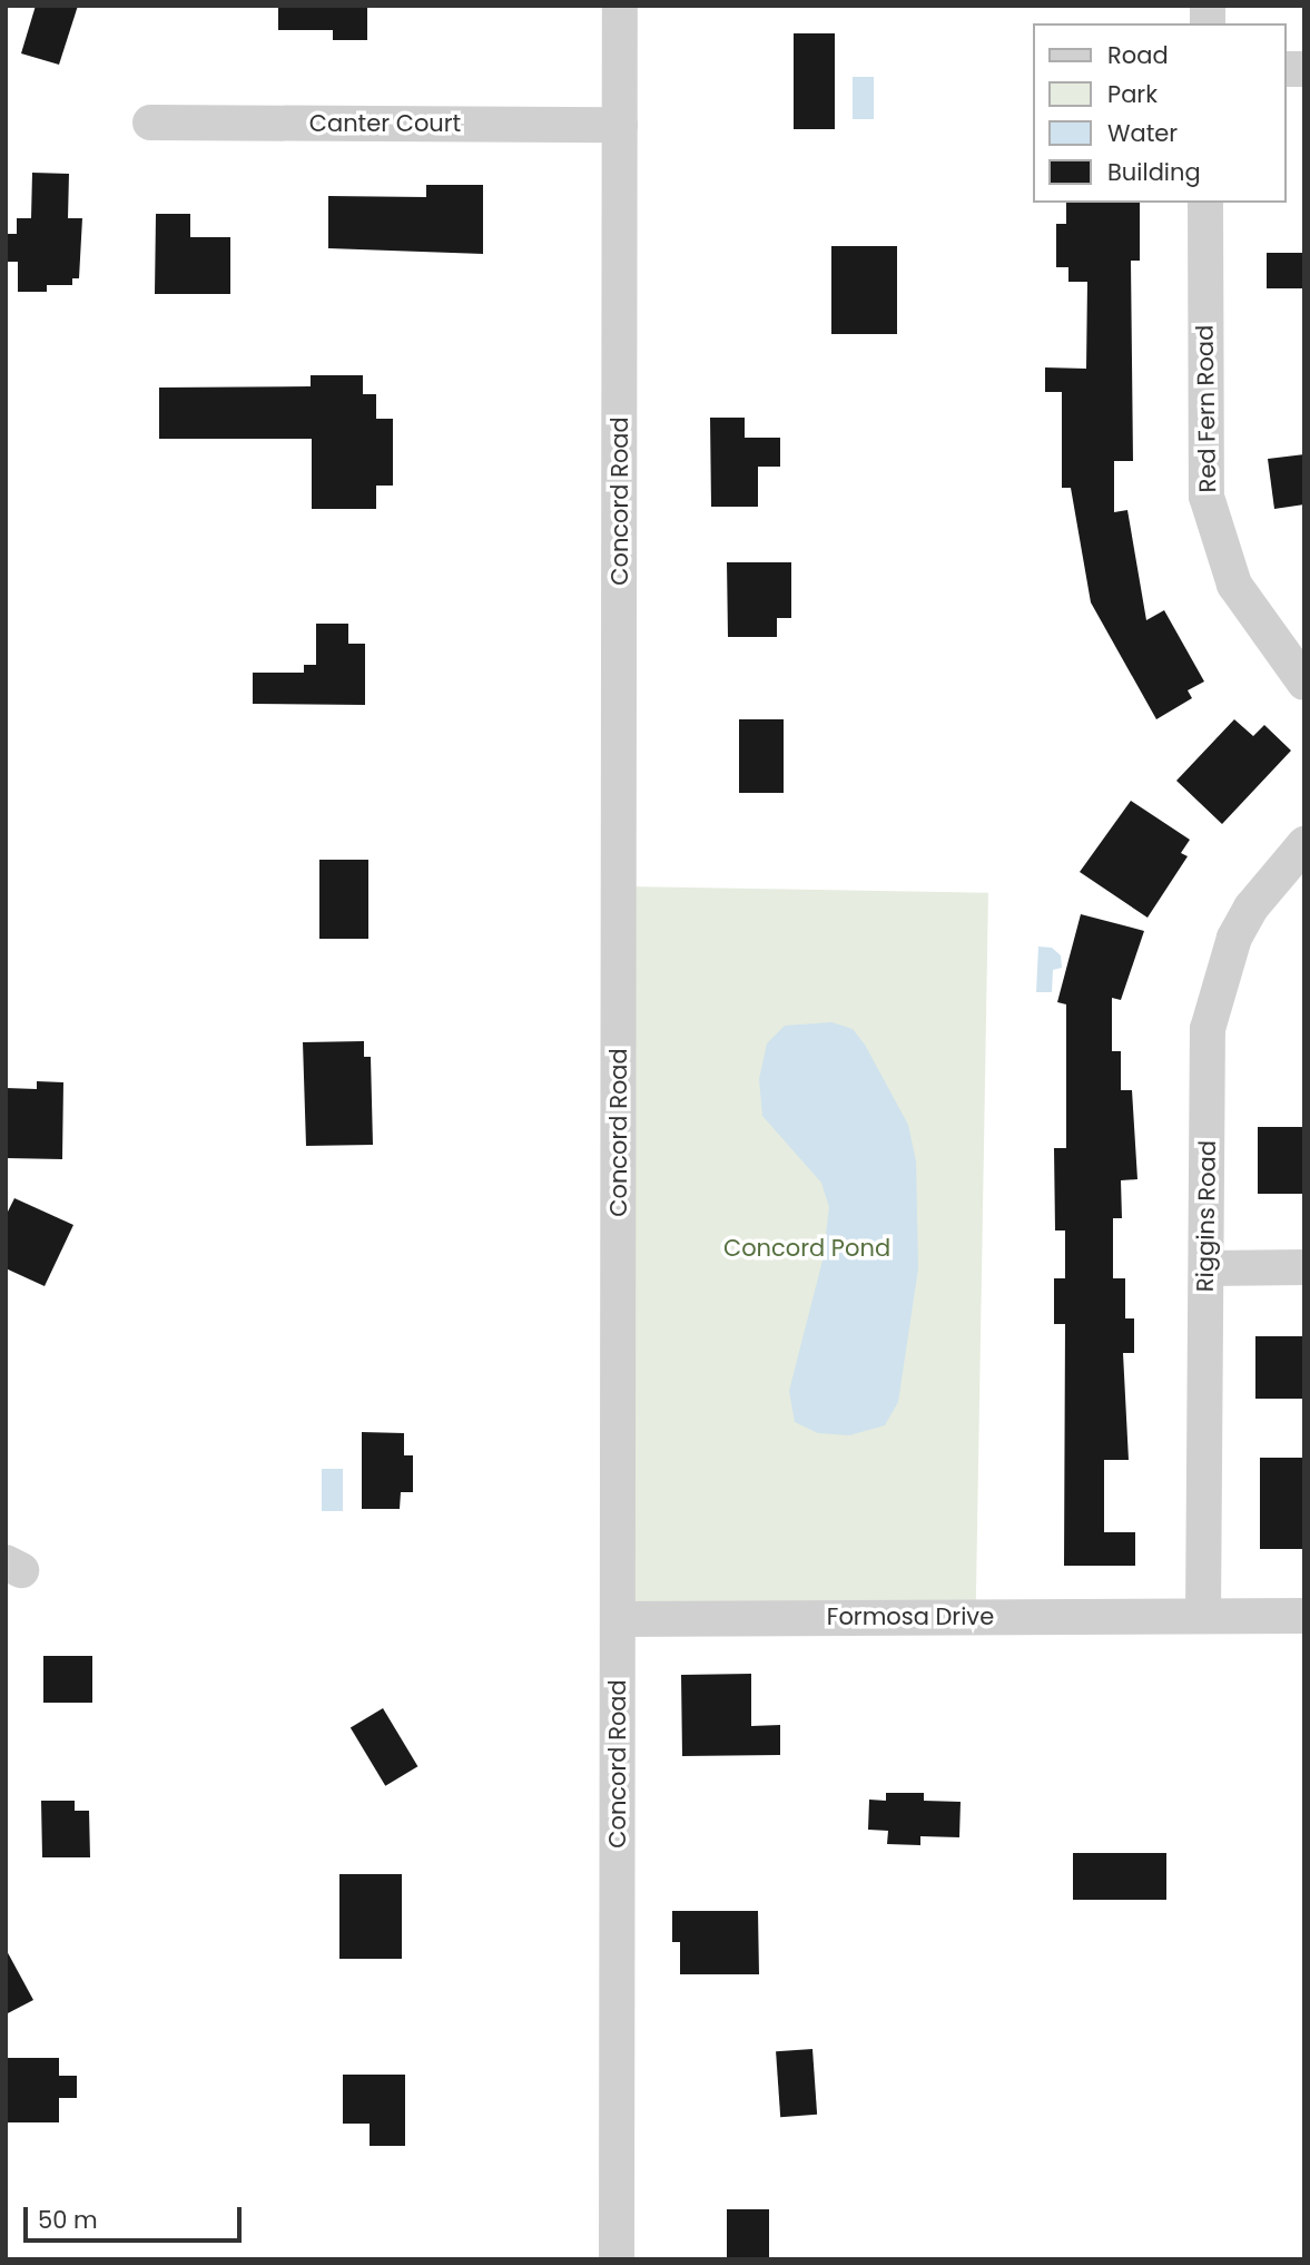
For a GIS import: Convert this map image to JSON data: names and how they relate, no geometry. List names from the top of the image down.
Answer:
{
  "streets": {
    "street": [
      "Canter Court",
      "Red Fern Road",
      "Concord Road",
      "Riggins Road",
      "Formosa Drive"
    ]
  },
  "crossings": [
    ["Canter Court", "Concord Road"],
    ["Concord Road", "Formosa Drive"],
    ["Riggins Road", "Formosa Drive"]
  ],
  "parks": ["Concord Pond"],
  "legend": [
    "Road",
    "Park",
    "Water",
    "Building"
  ],
  "scale_bar": "50 m"
}
